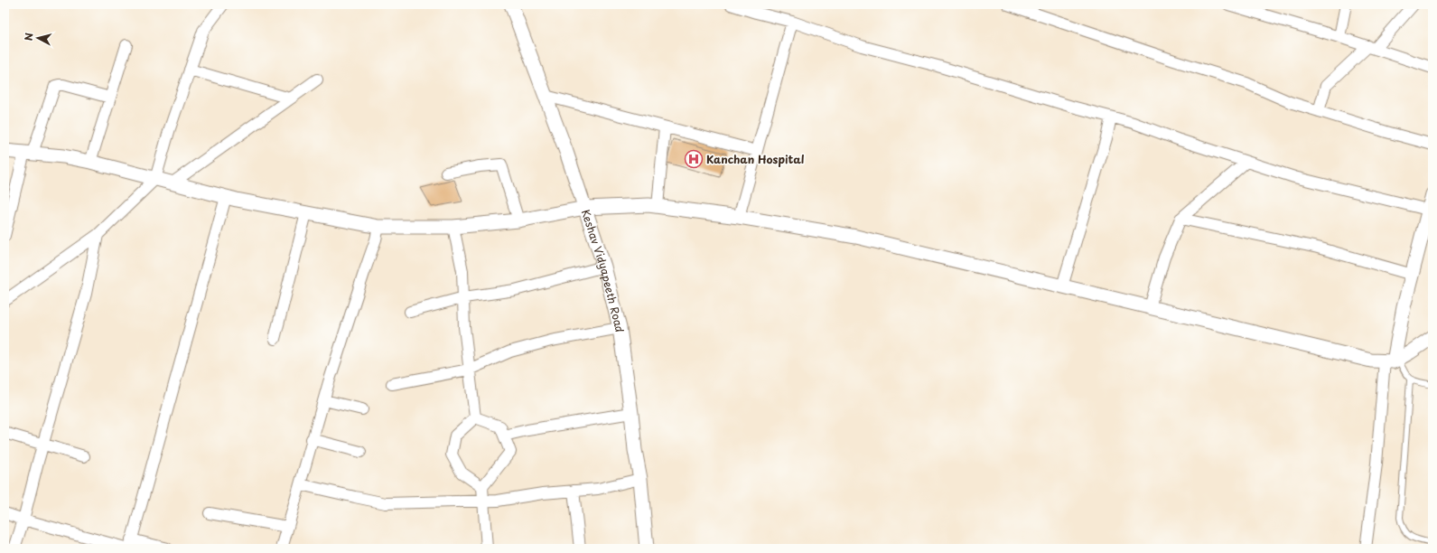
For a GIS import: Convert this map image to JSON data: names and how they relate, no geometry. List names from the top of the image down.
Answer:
{
  "streets": {
    "street": ["Keshav Vidyapeeth Road"]
  },
  "places": {
    "hospital": ["Kanchan Hospital"]
  },
  "north": "left"
}
